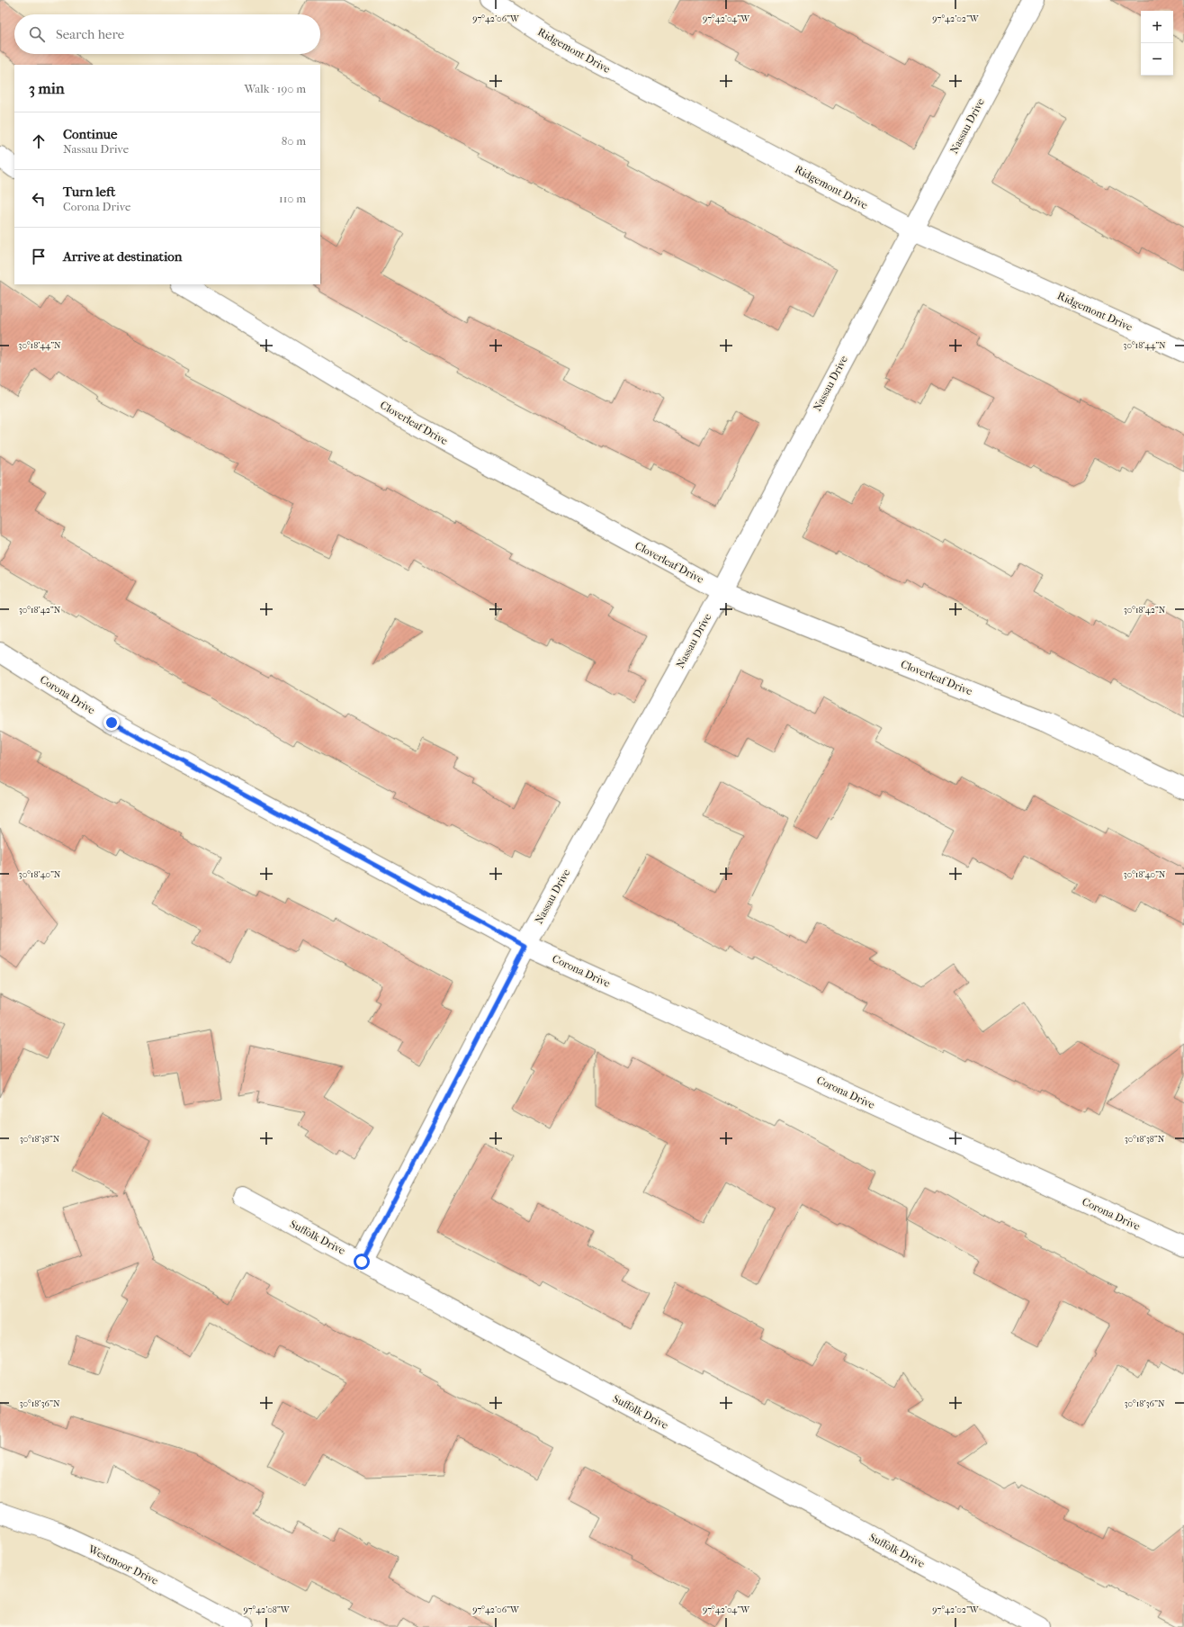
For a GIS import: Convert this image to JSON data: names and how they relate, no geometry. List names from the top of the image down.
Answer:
{
  "streets": {
    "street": [
      "Ridgemont Drive",
      "Nassau Drive",
      "Cloverleaf Drive",
      "Corona Drive",
      "Suffolk Drive",
      "Westmoor Drive"
    ]
  },
  "crossings": [
    ["Ridgemont Drive", "Nassau Drive"],
    ["Nassau Drive", "Cloverleaf Drive"],
    ["Nassau Drive", "Corona Drive"],
    ["Nassau Drive", "Suffolk Drive"]
  ],
  "page": {
    "map_buttons": ["+", "−"],
    "search": "Search here",
    "heading": ["3 min", "Walk · 190 m"],
    "list": [
      ["Continue", "Nassau Drive", "80 m"],
      ["Turn left", "Corona Drive", "110 m"],
      "Arrive at destination"
    ]
  },
  "coordinates": [
    "97°42'06\"W",
    "97°42'04\"W",
    "97°42'02\"W",
    "30°18'44\"N",
    "30°18'42\"N",
    "30°18'40\"N",
    "30°18'38\"N",
    "30°18'36\"N",
    "97°42'08\"W"
  ]
}
